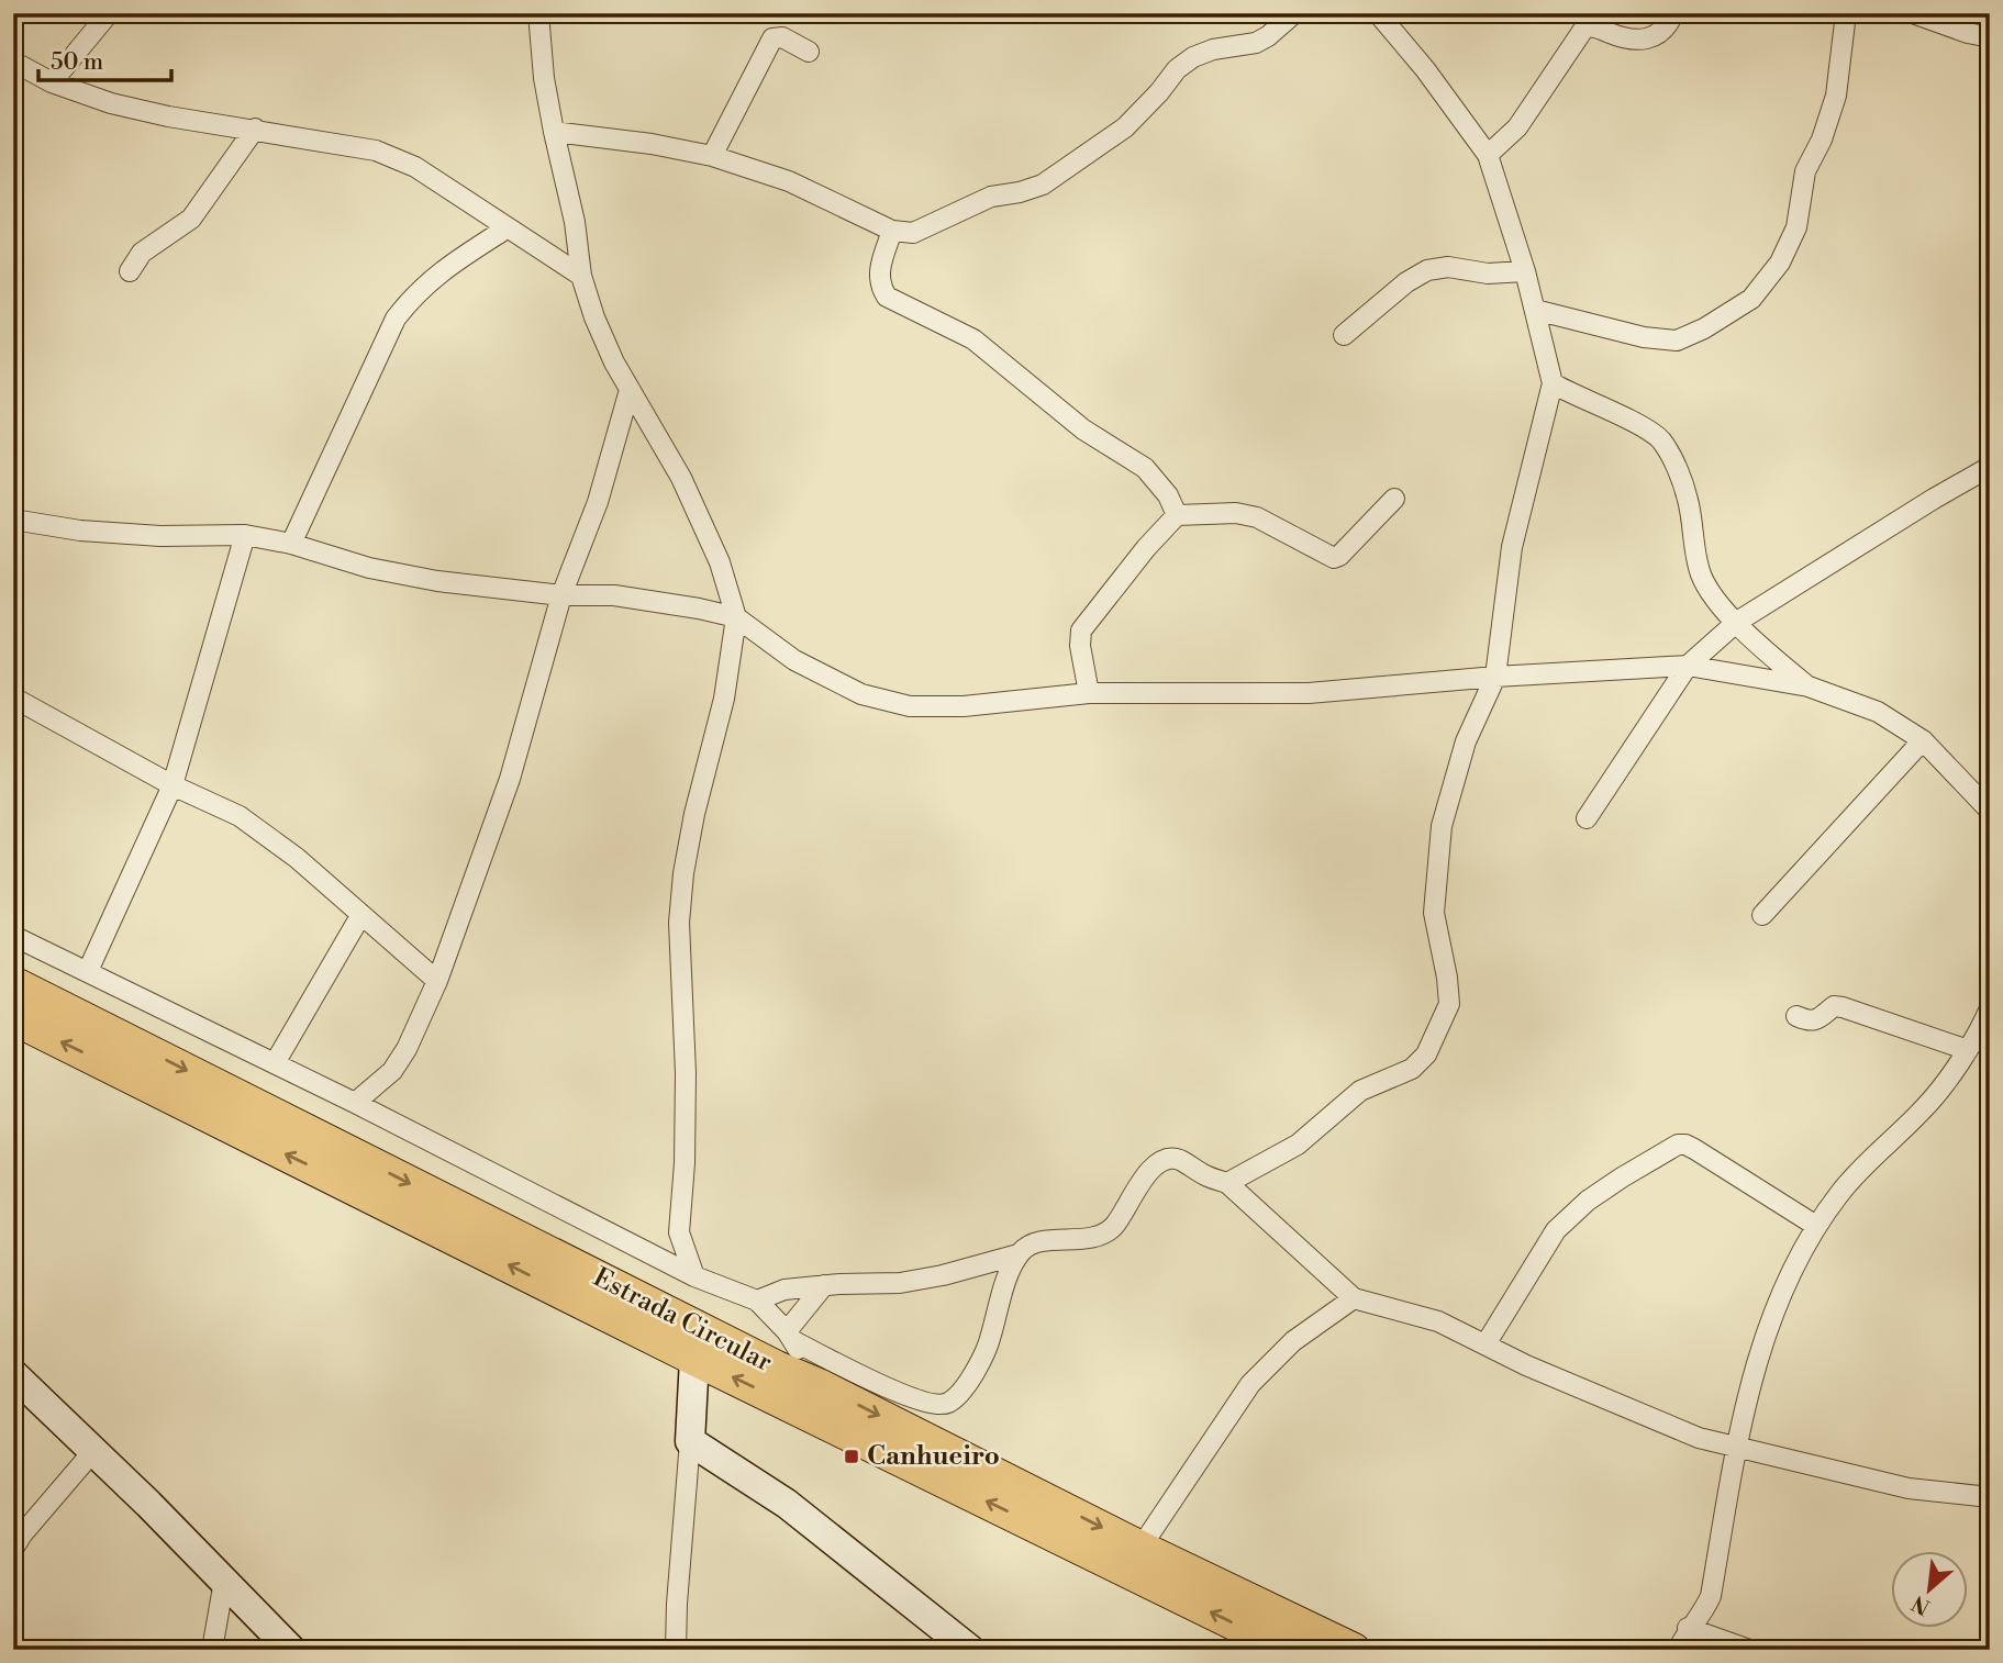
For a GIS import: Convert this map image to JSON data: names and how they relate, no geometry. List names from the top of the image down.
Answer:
{
  "streets": {
    "main road": ["Estrada Circular"]
  },
  "places": {
    "transit": ["Canhueiro"]
  },
  "scale_bar": "50 m",
  "north": "bottom left"
}
